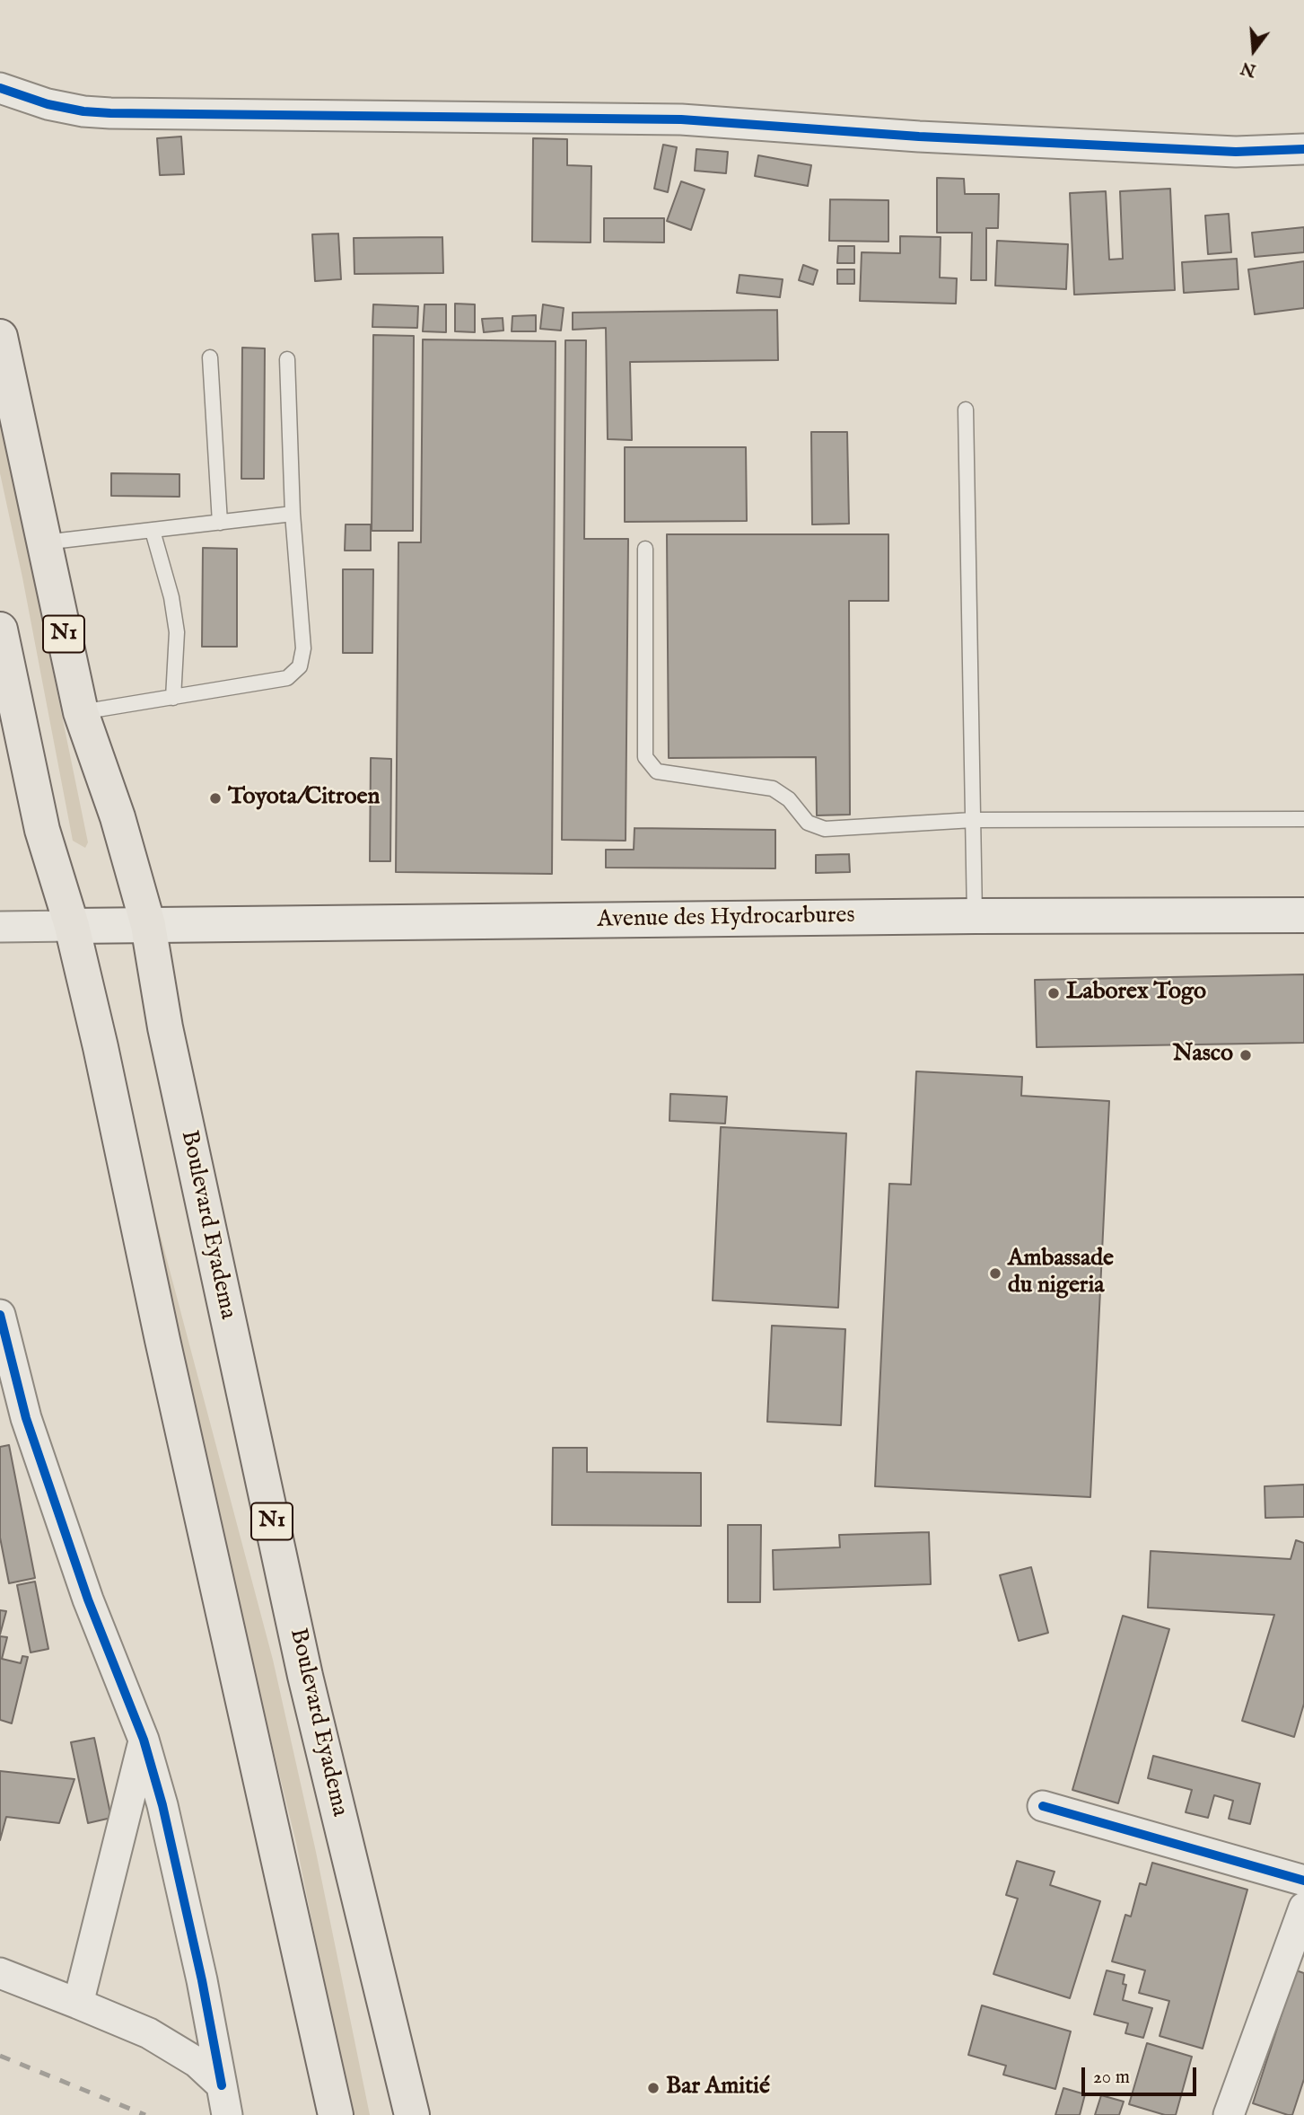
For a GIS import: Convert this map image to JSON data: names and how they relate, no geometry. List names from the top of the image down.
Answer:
{
  "streets": {
    "highway": ["N1", "Boulevard Eyadema"],
    "main road": ["Avenue des Hydrocarbures"]
  },
  "crossings": [
    ["Avenue des Hydrocarbures", "Boulevard Eyadema"]
  ],
  "places": [
    "Toyota/Citroen",
    "Laborex Togo",
    "Nasco",
    "Ambassade du nigeria",
    "Bar Amitié"
  ],
  "scale_bar": "20 m",
  "north": "bottom"
}
